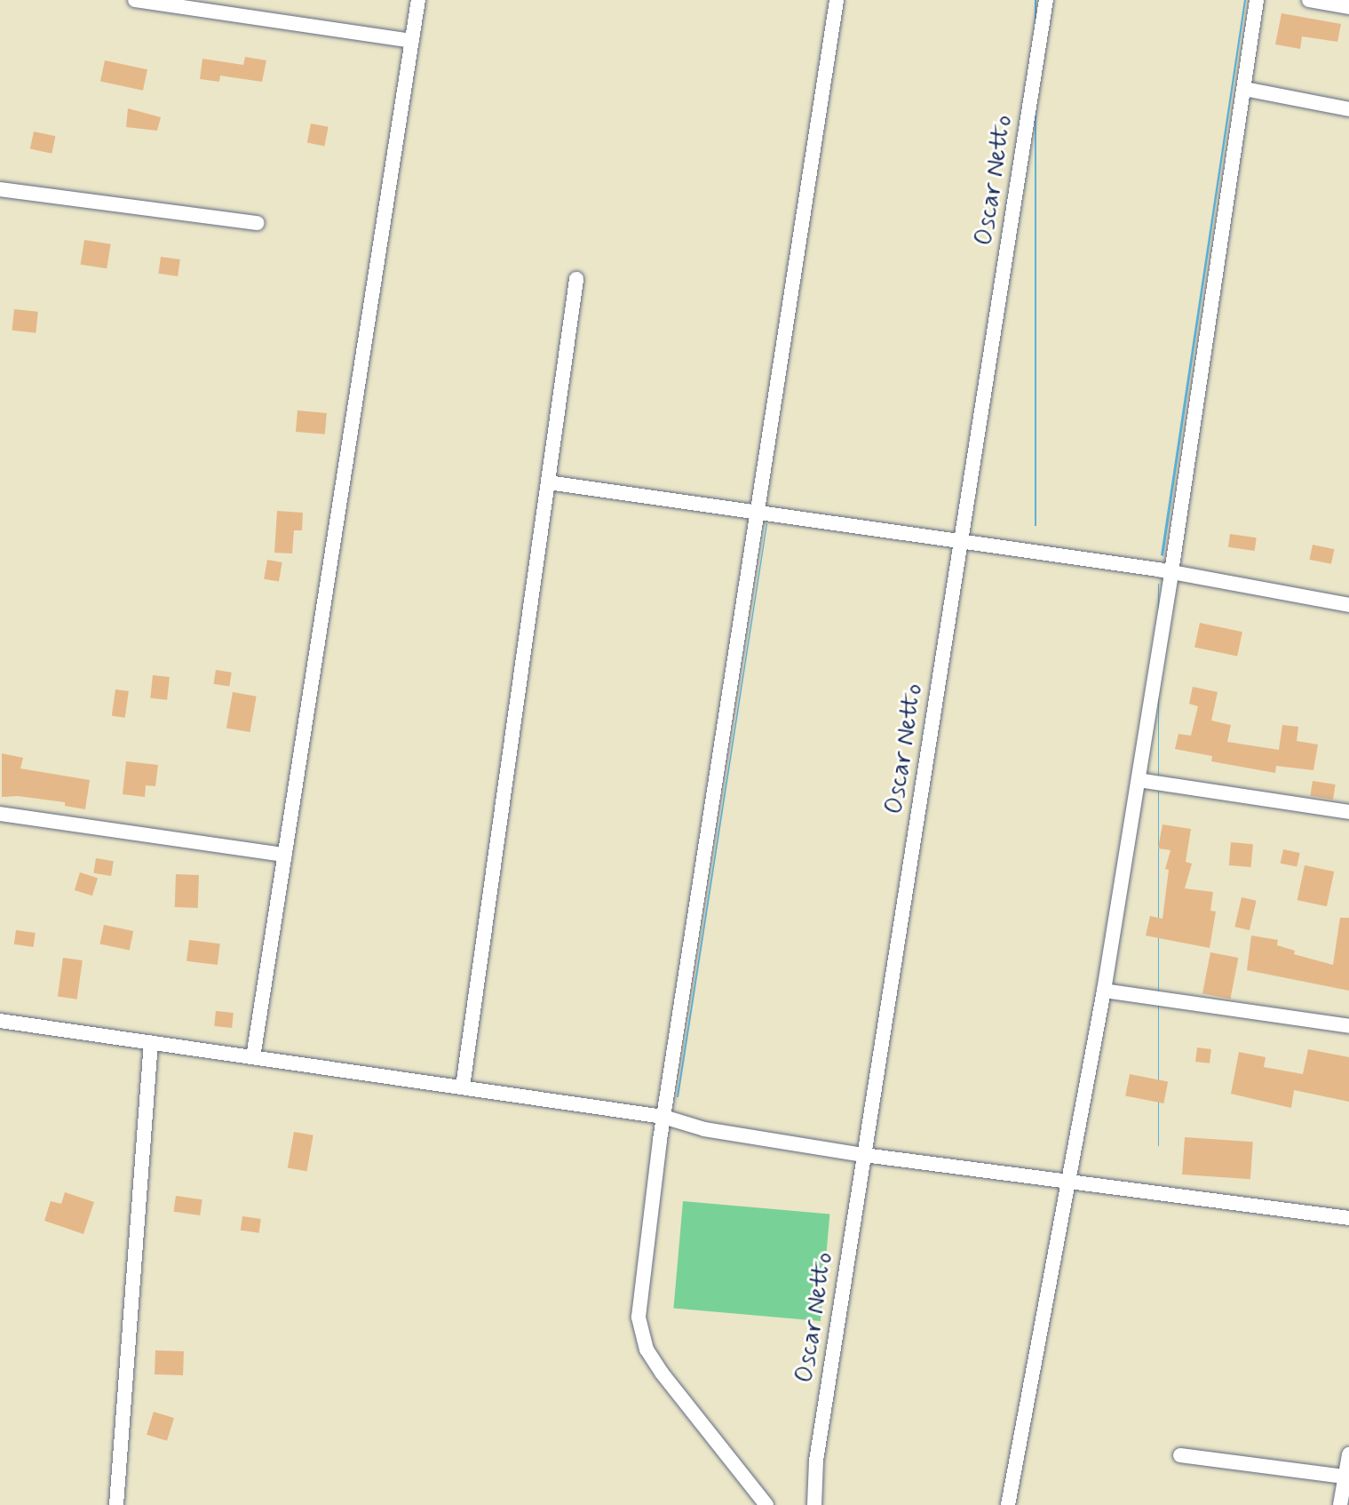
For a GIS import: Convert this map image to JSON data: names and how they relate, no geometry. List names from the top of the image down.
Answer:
{
  "streets": {
    "street": ["Oscar Netto"]
  }
}
